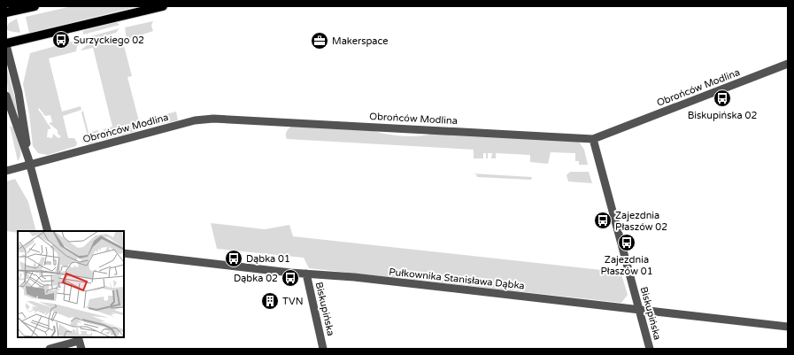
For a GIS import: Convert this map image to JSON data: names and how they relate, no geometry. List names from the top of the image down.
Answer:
{
  "streets": {
    "street": ["Obrońców Modlina", "Pułkownika Stanisława Dąbka", "Biskupińska"]
  },
  "crossings": [
    ["Obrońców Modlina", "Biskupińska"],
    ["Pułkownika Stanisława Dąbka", "Biskupińska"]
  ],
  "places": {
    "bus stop": [
      "Surzyckiego 02",
      "Biskupińska 02",
      "Zajezdnia Płaszów 02",
      "Zajezdnia Płaszów 01",
      "Dąbka 01",
      "Dąbka 02"
    ],
    "office": ["Makerspace"],
    "building": ["TVN"]
  }
}
